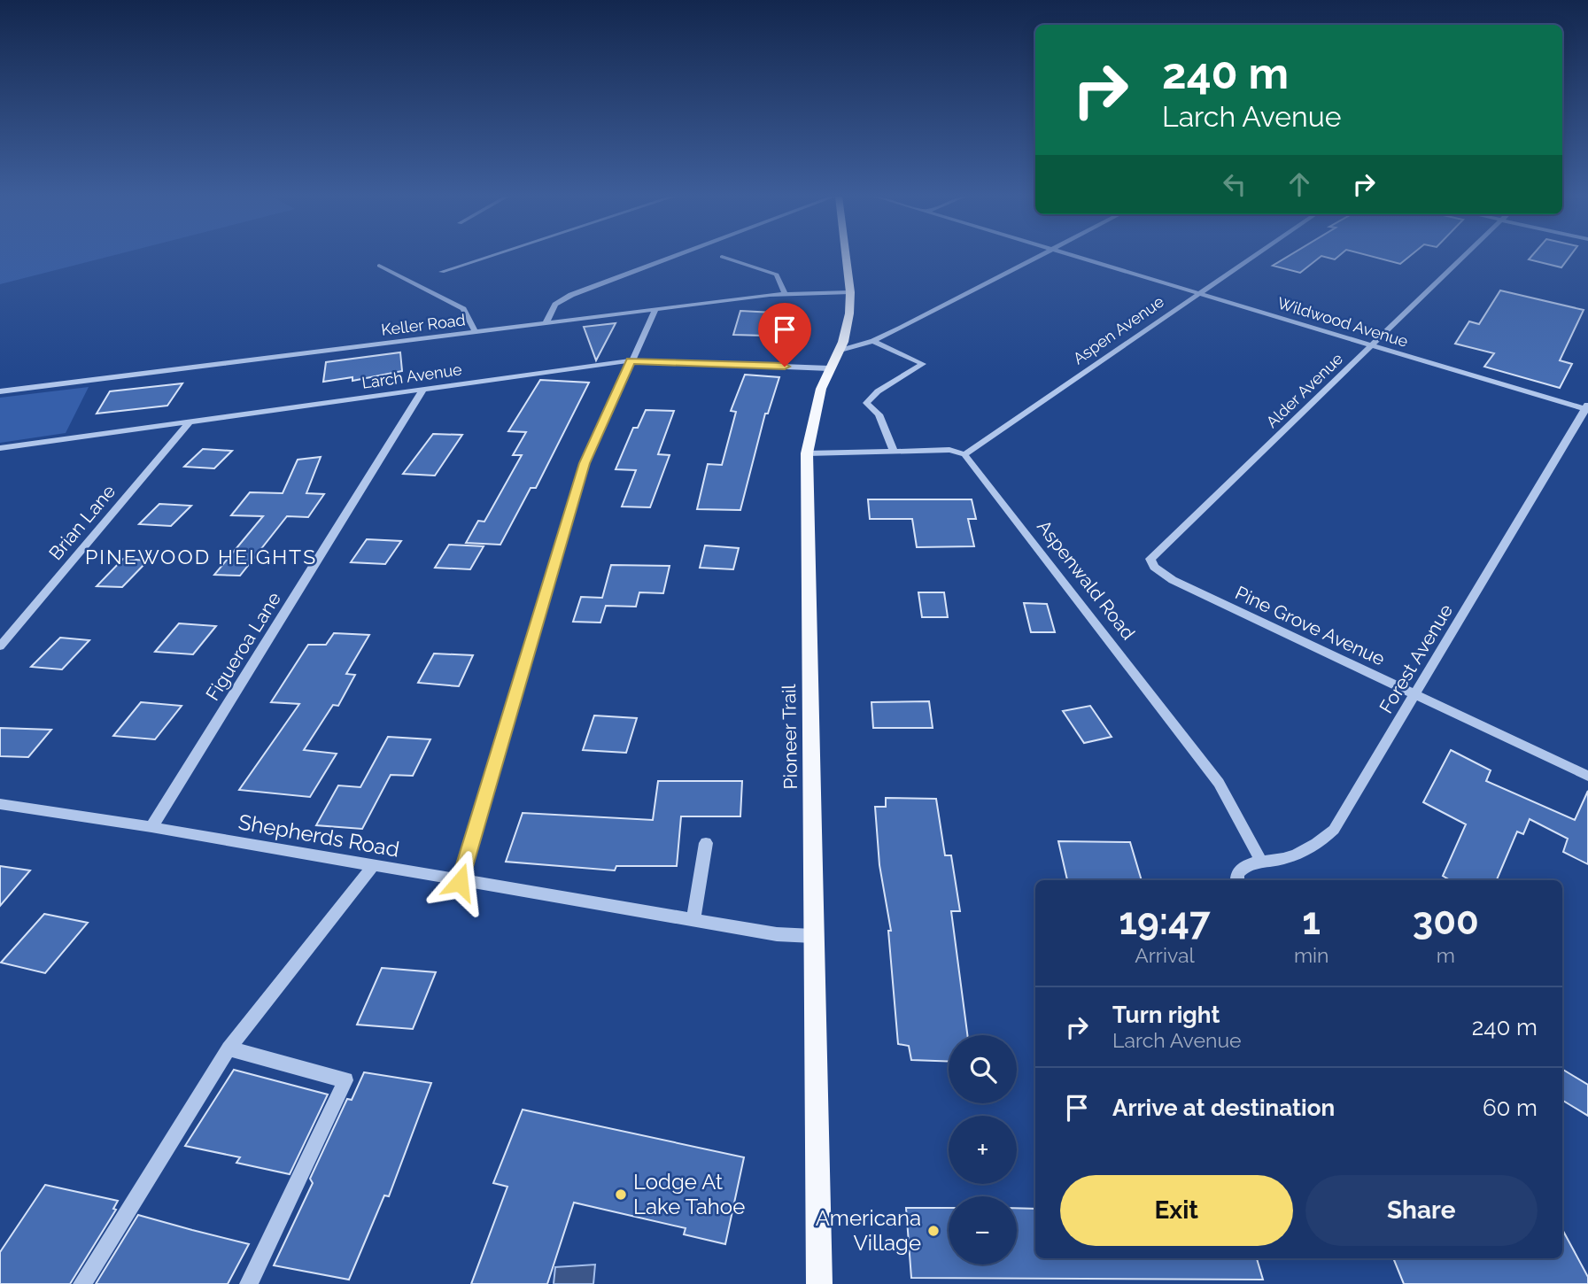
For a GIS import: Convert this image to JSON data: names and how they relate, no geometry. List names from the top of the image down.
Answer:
{
  "streets": {
    "main road": ["Pioneer Trail"],
    "street": [
      "Wildwood Avenue",
      "Keller Road",
      "Aspen Avenue",
      "Larch Avenue",
      "Alder Avenue",
      "Brian Lane",
      "Aspenwald Road",
      "Pine Grove Avenue",
      "Figueroa Lane",
      "Forest Avenue",
      "Shepherds Road"
    ]
  },
  "crossings": [
    ["Wildwood Avenue", "Aspen Avenue"],
    ["Wildwood Avenue", "Alder Avenue"],
    ["Wildwood Avenue", "Forest Avenue"],
    ["Keller Road", "Pioneer Trail"],
    ["Aspen Avenue", "Aspenwald Road"],
    ["Larch Avenue", "Brian Lane"],
    ["Larch Avenue", "Figueroa Lane"],
    ["Larch Avenue", "Pioneer Trail"],
    ["Alder Avenue", "Pine Grove Avenue"],
    ["Aspenwald Road", "Forest Avenue"],
    ["Pine Grove Avenue", "Forest Avenue"],
    ["Figueroa Lane", "Shepherds Road"],
    ["Pioneer Trail", "Shepherds Road"]
  ],
  "districts": ["PINEWOOD HEIGHTS"],
  "places": ["Lodge At Lake Tahoe", "Americana Village"],
  "page": {
    "turn": ["240 m", "Larch Avenue"],
    "eta": [
      "19:47",
      "Arrival",
      "1",
      "min",
      "300",
      "m"
    ],
    "list": [
      {
        "name": "Turn right",
        "note": "Larch Avenue",
        "value": "240 m"
      },
      {
        "name": "Arrive at destination",
        "value": "60 m"
      }
    ],
    "map_buttons": ["+", "−"],
    "buttons": ["Exit", "Share"]
  }
}
